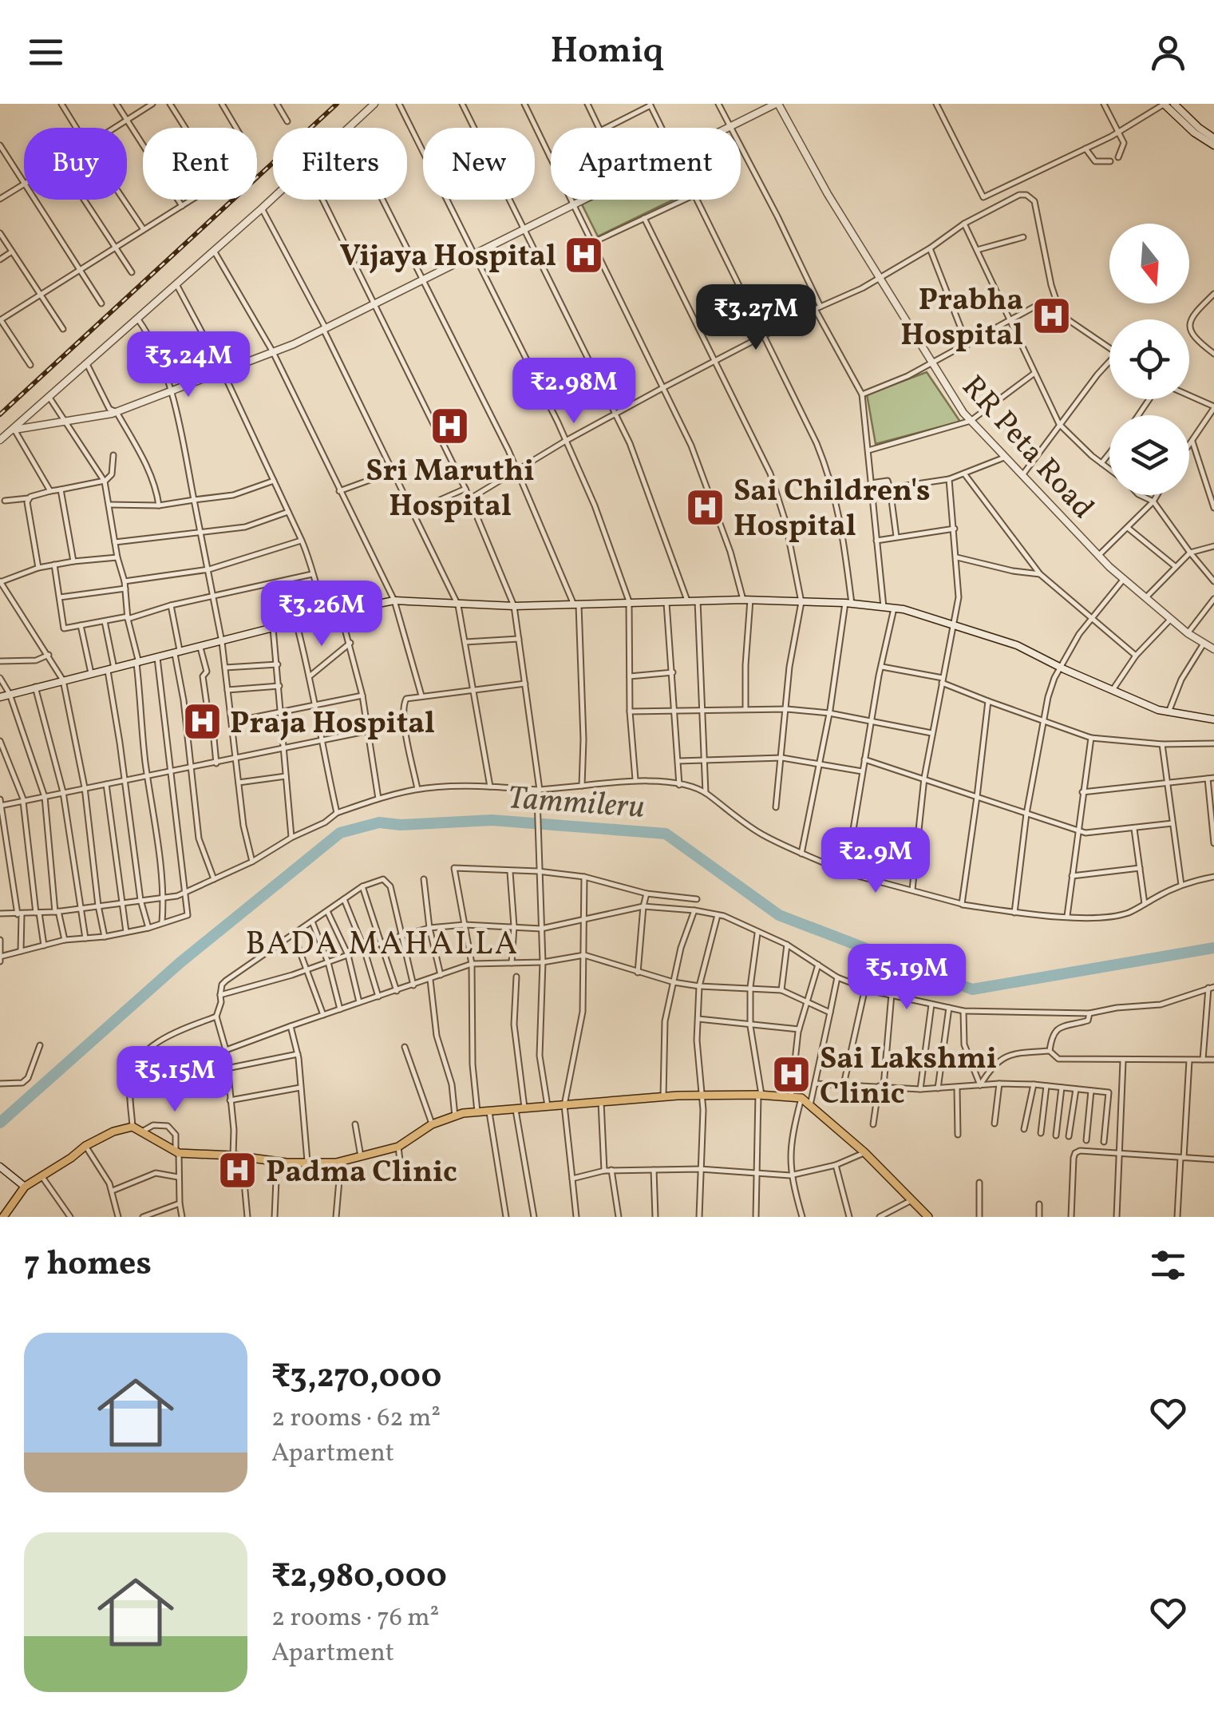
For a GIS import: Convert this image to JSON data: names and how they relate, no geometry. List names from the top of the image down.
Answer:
{
  "streets": {
    "street": ["RR Peta Road"]
  },
  "districts": ["BADA MAHALLA"],
  "water": ["Tammileru"],
  "places": {
    "hospital": [
      "Vijaya Hospital",
      "Prabha Hospital",
      "Sri Maruthi Hospital",
      "Sai Children's Hospital",
      "Praja Hospital",
      "Sai Lakshmi Clinic",
      "Padma Clinic"
    ]
  },
  "north": "bottom",
  "page": {
    "header": "Homiq",
    "chip": [
      "Buy",
      "Rent",
      "Filters",
      "New",
      "Apartment"
    ],
    "price": [
      "₹3.27M",
      "₹3.24M",
      "₹2.98M",
      "₹3.26M",
      "₹2.9M",
      "₹5.19M",
      "₹5.15M"
    ],
    "heading": "7 homes",
    "list": [
      {
        "name": "₹3,270,000",
        "note": "2 rooms · 62 m² · Apartment"
      },
      {
        "name": "₹2,980,000",
        "note": "2 rooms · 76 m² · Apartment"
      }
    ]
  }
}
